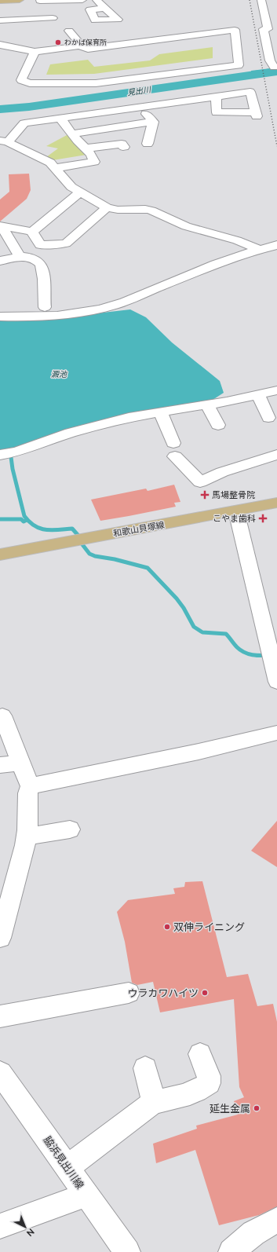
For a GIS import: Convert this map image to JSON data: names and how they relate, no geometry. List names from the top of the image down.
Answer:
{
  "streets": {
    "main road": ["和歌山貝塚線"],
    "street": ["脇浜見出川線"]
  },
  "water": ["見出川", "澱池"],
  "places": {
    "other": [
      "わかば保育所",
      "双伸ライニング",
      "ウラカワハイツ",
      "延生金属"
    ],
    "health": ["馬場整骨院", "こやま歯科"]
  },
  "north": "bottom right"
}
